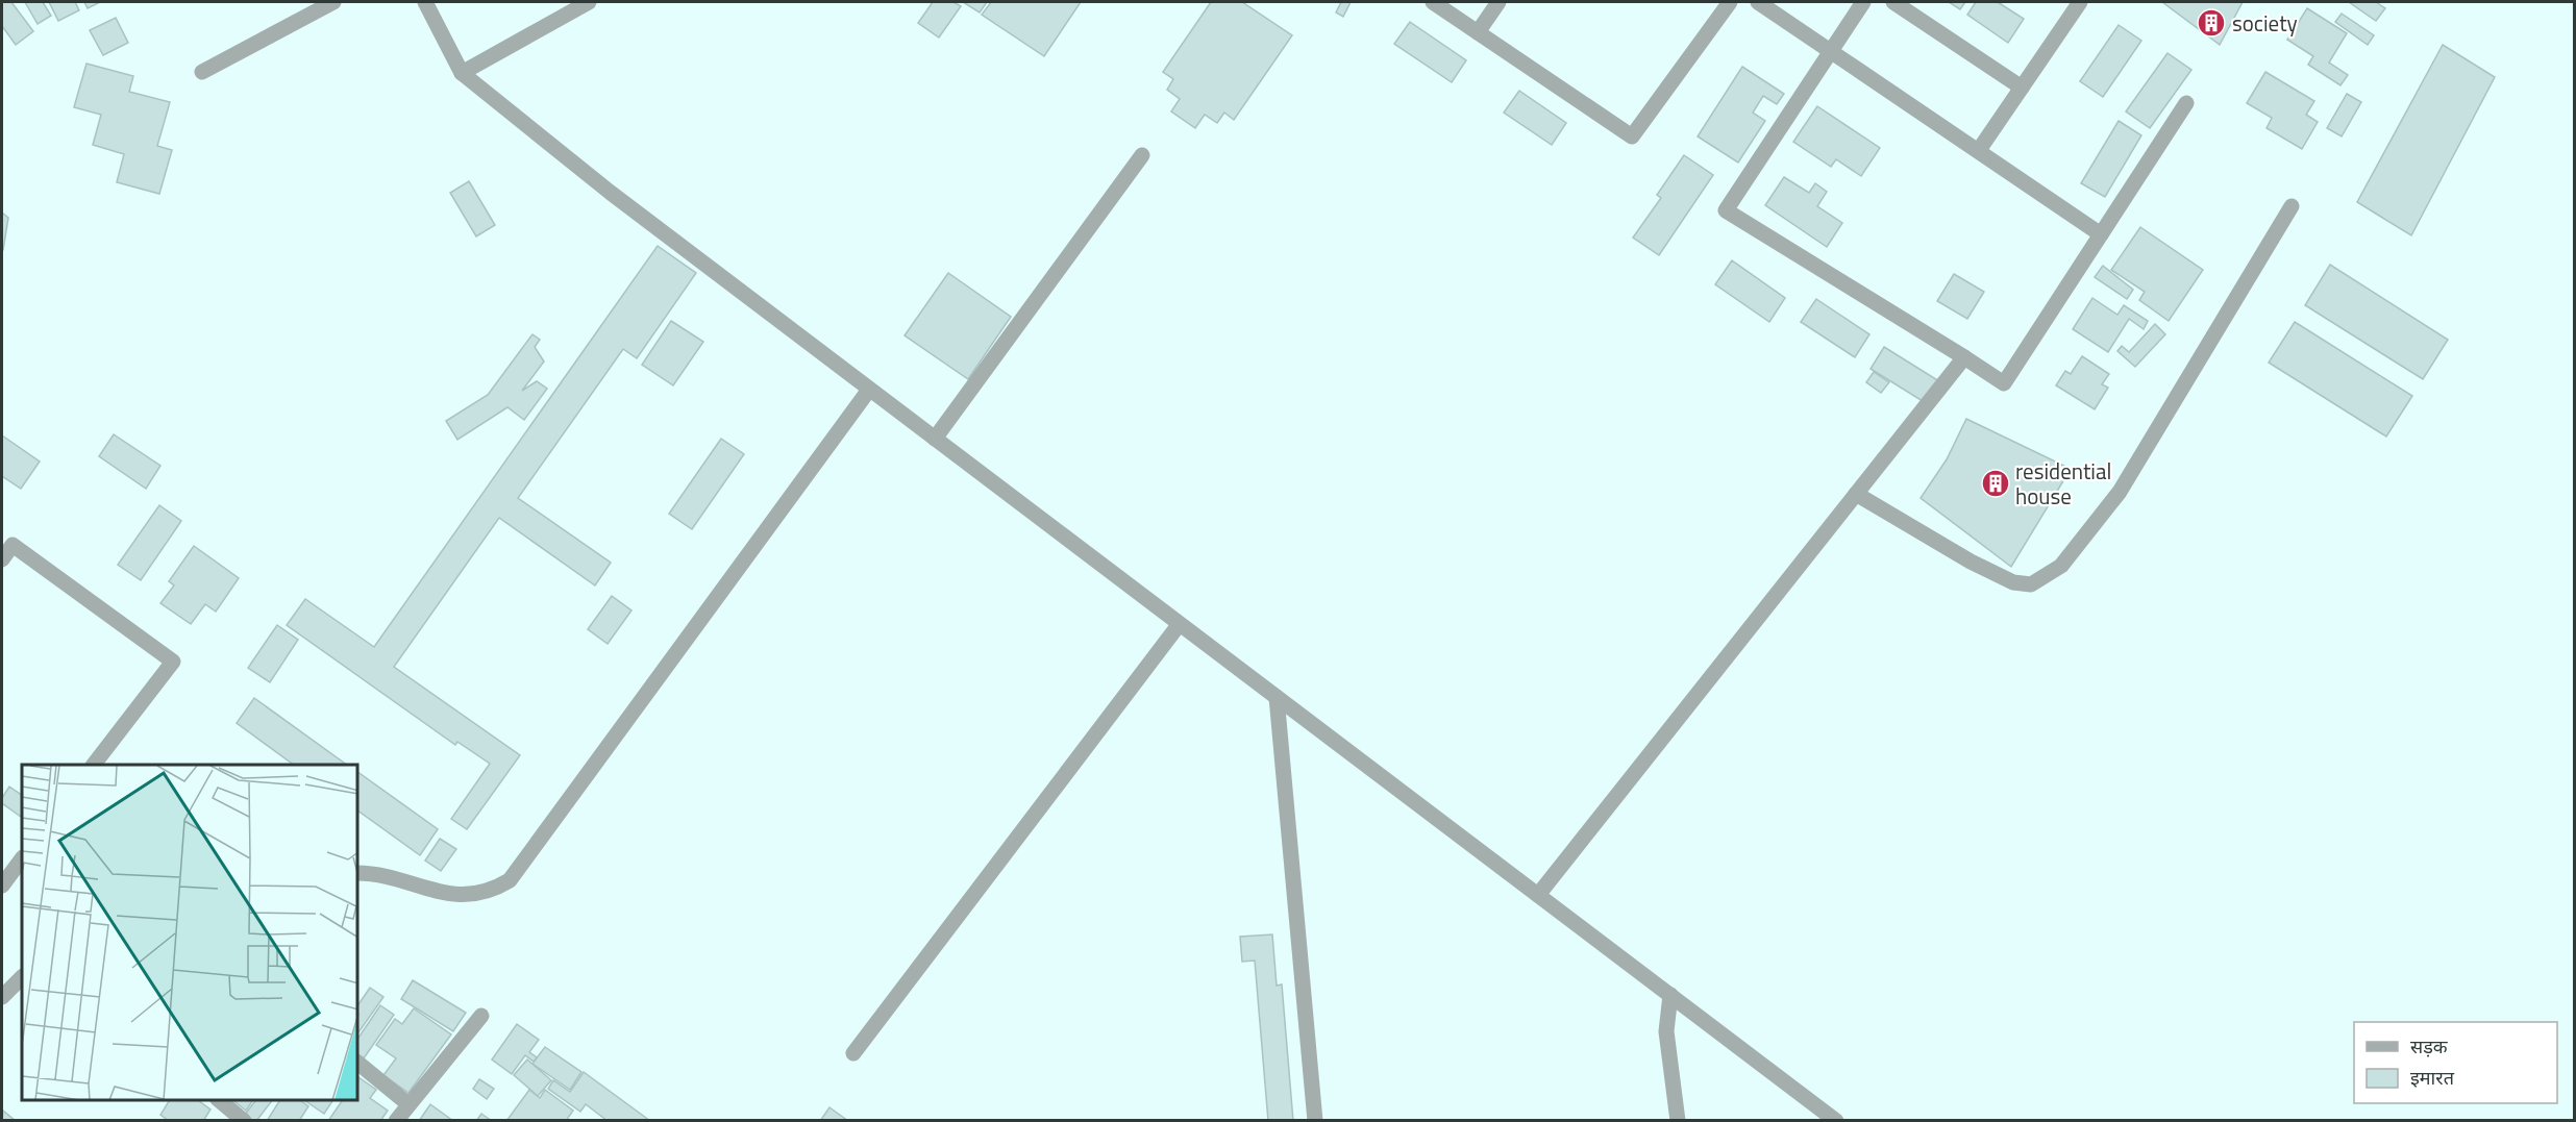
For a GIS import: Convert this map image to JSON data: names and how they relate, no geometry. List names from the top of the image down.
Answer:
{
  "places": {
    "building": ["society", "residential house"]
  },
  "legend": ["सड़क", "इमारत"]
}
